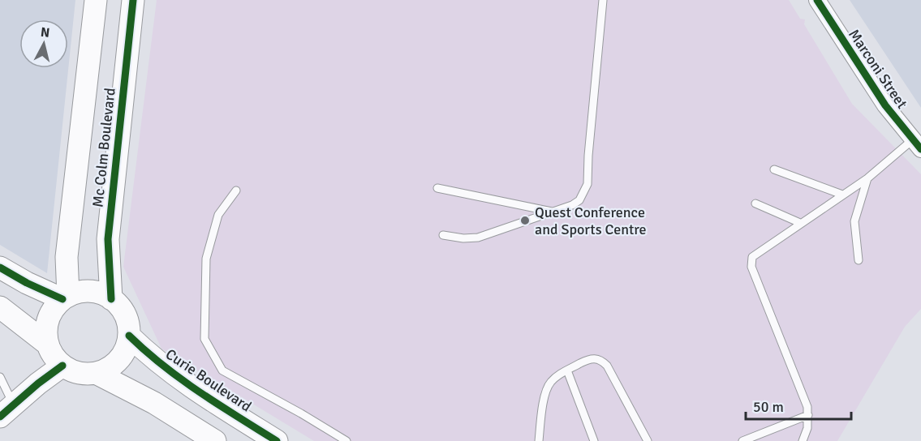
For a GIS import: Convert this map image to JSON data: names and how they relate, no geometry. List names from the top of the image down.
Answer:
{
  "streets": {
    "street": ["Marconi Street", "Mc Colm Boulevard", "Curie Boulevard"]
  },
  "crossings": [
    ["Mc Colm Boulevard", "Curie Boulevard"]
  ],
  "places": ["Quest Conference and Sports Centre"],
  "scale_bar": "50 m",
  "north": "top"
}
